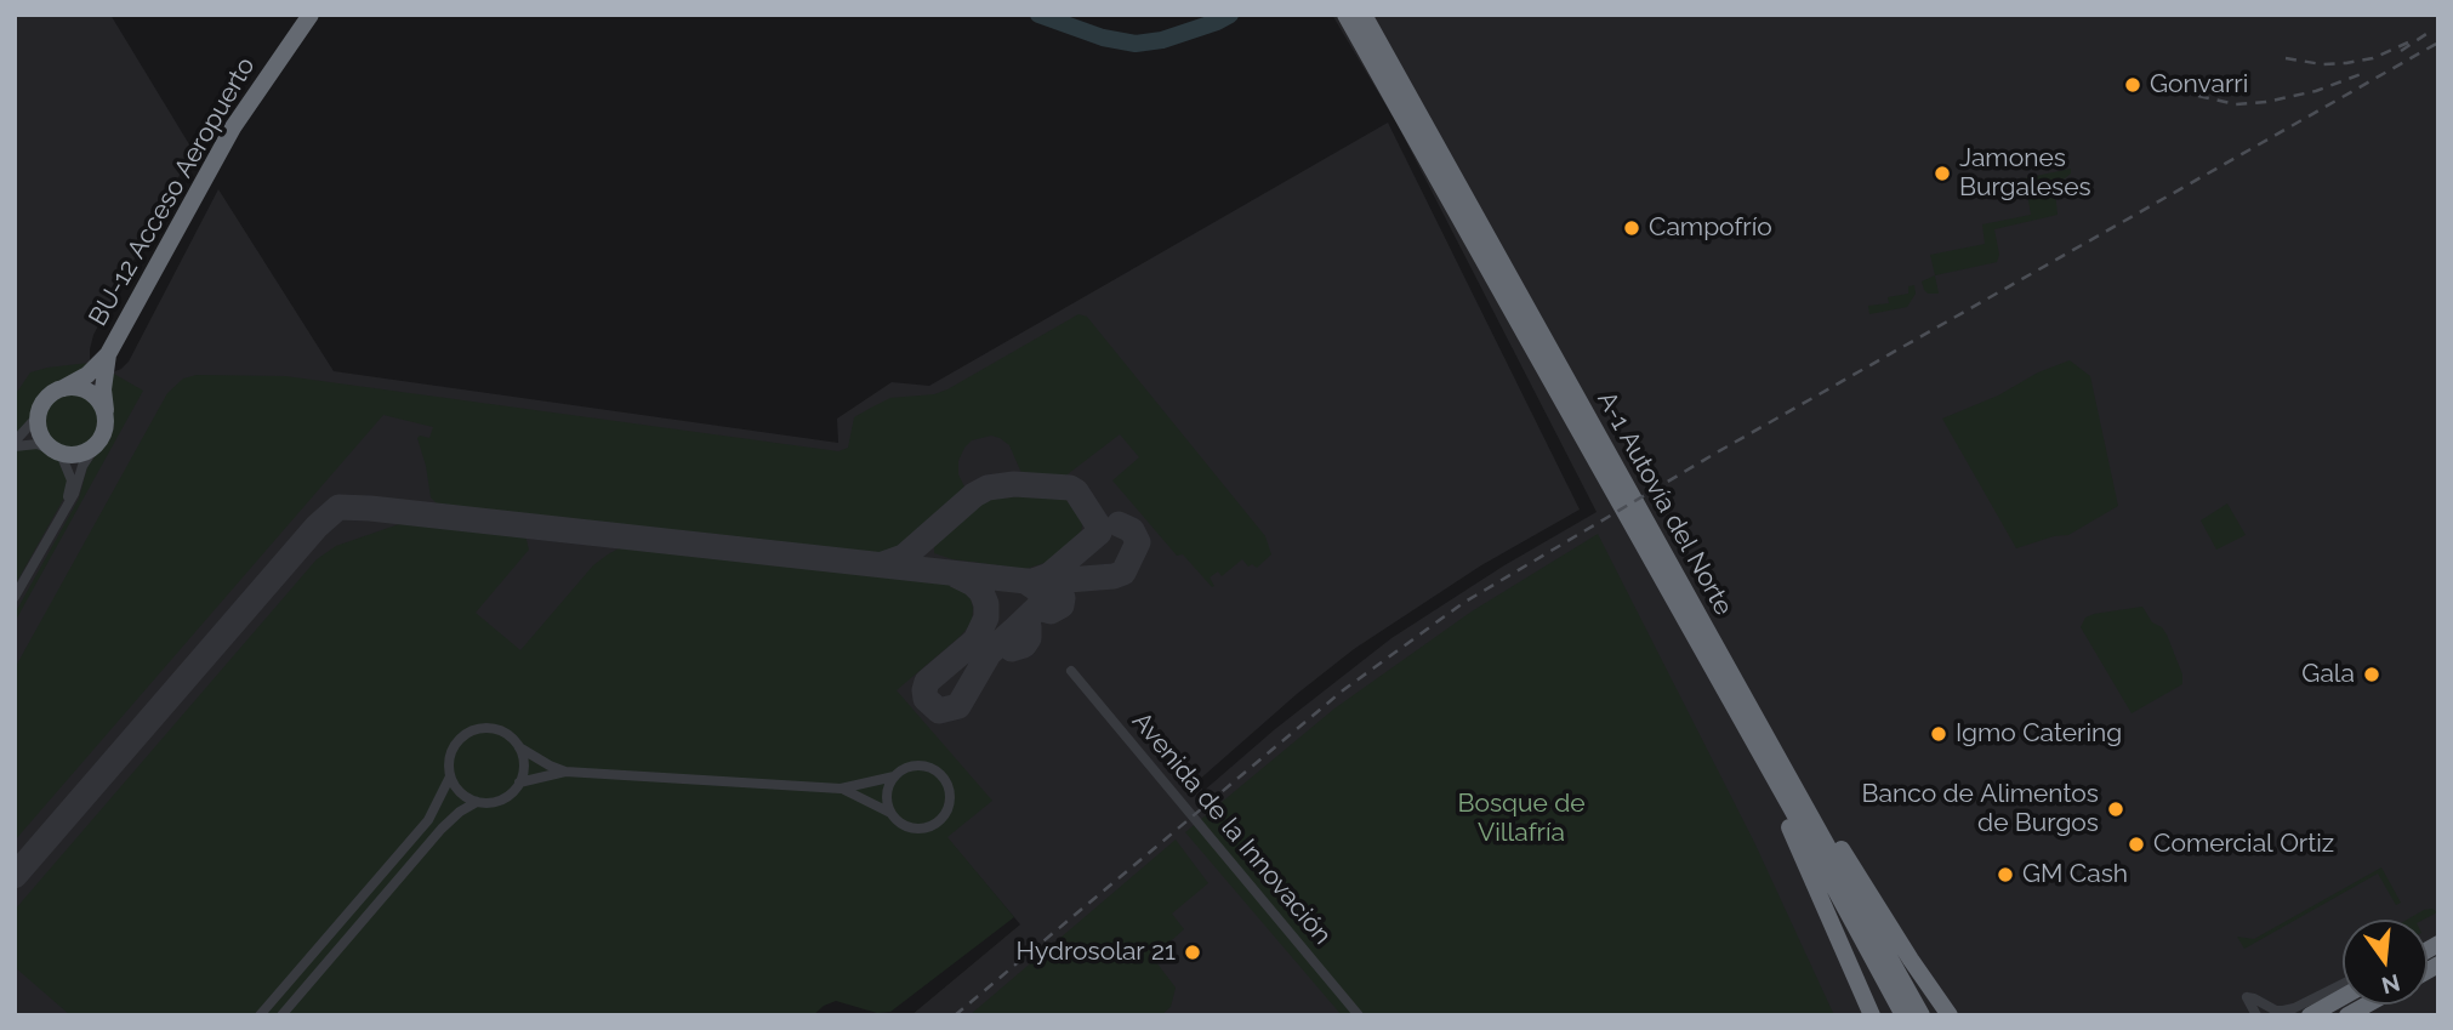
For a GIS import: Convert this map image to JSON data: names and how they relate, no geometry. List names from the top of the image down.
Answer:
{
  "streets": {
    "highway": ["BU-12 Acceso Aeropuerto", "A-1 Autovía del Norte"],
    "street": ["Avenida de la Innovación"]
  },
  "parks": ["Bosque de Villafría"],
  "places": [
    "Gonvarri",
    "Jamones Burgaleses",
    "Campofrío",
    "Gala",
    "Igmo Catering",
    "Banco de Alimentos de Burgos",
    "Comercial Ortiz",
    "GM Cash",
    "Hydrosolar 21"
  ],
  "north": "bottom"
}
